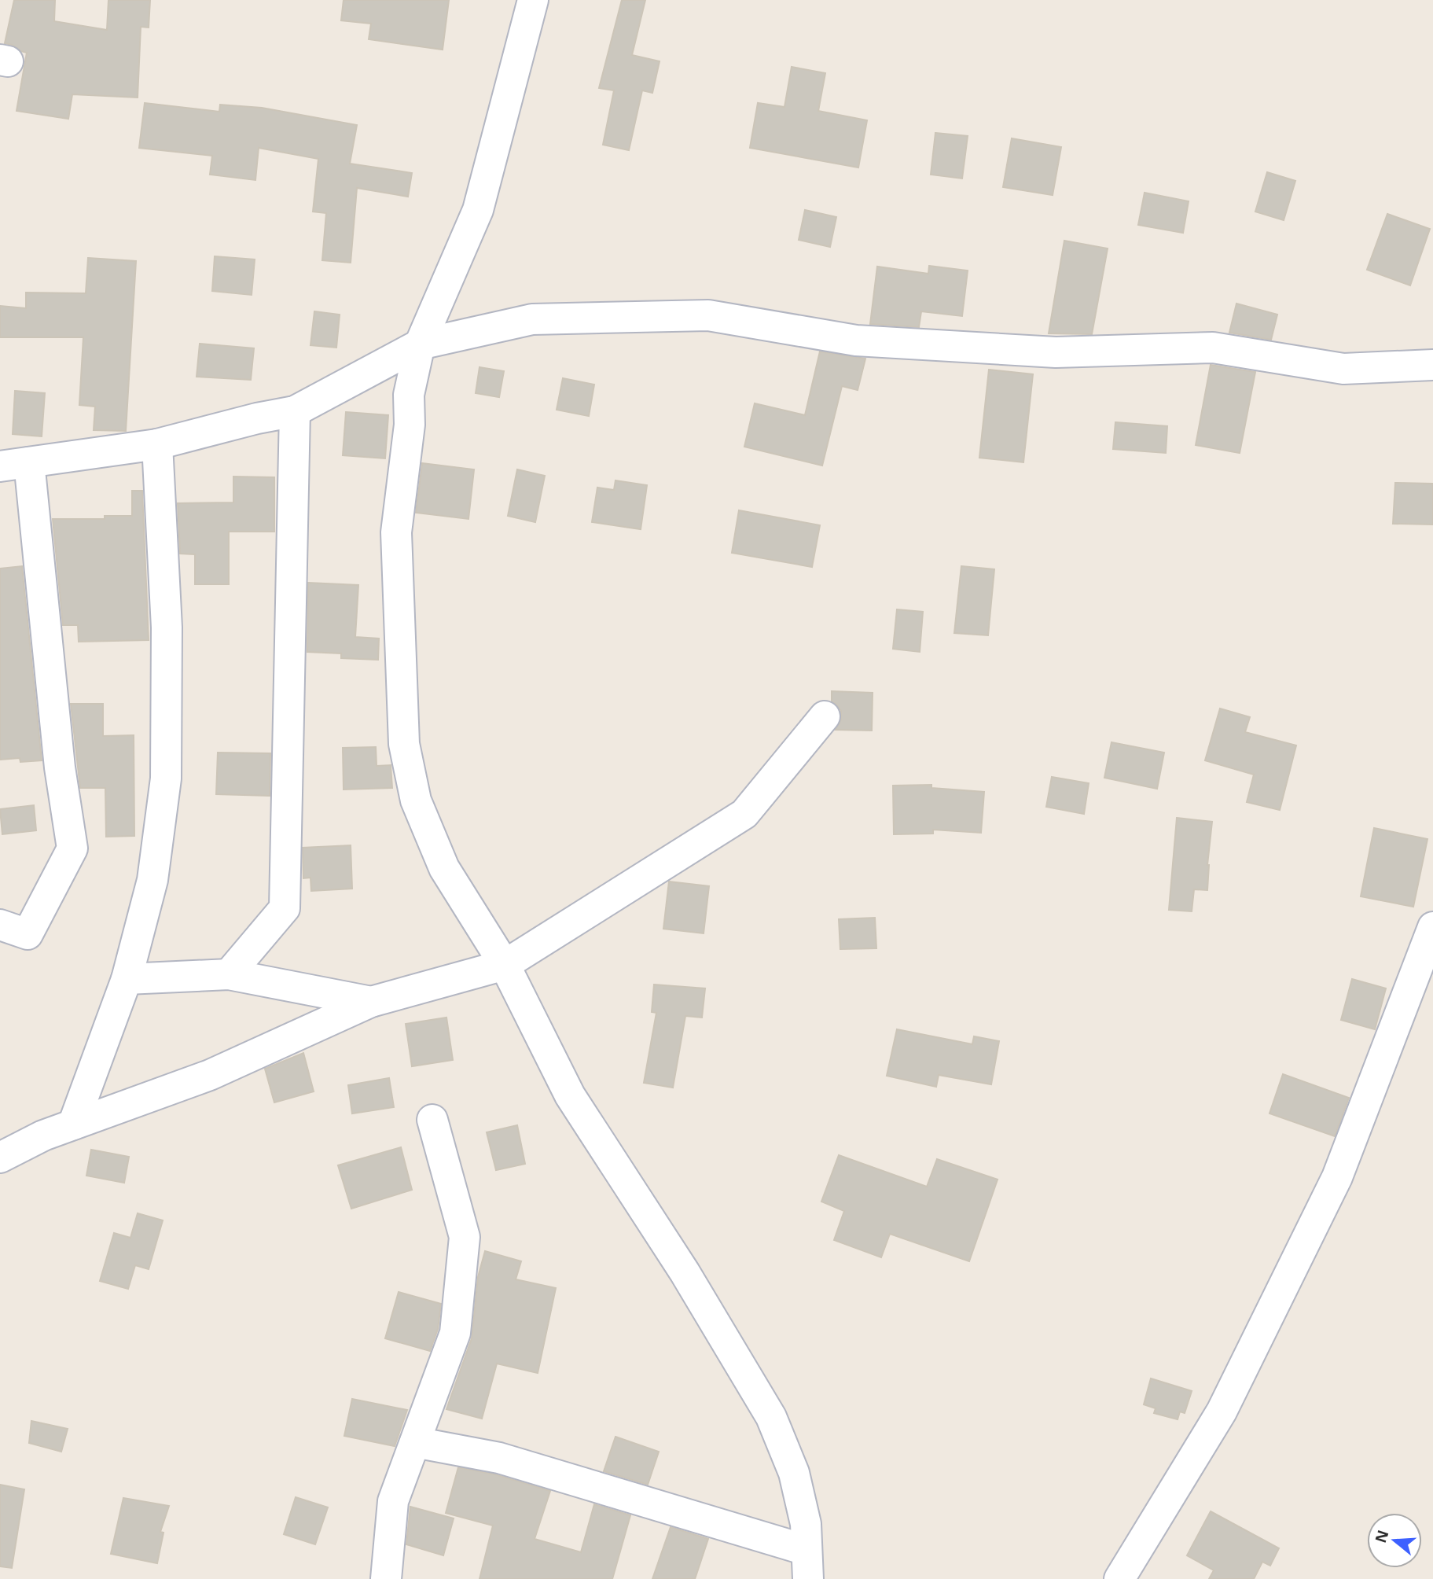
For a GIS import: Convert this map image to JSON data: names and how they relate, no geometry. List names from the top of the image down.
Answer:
{
  "north": "left"
}
